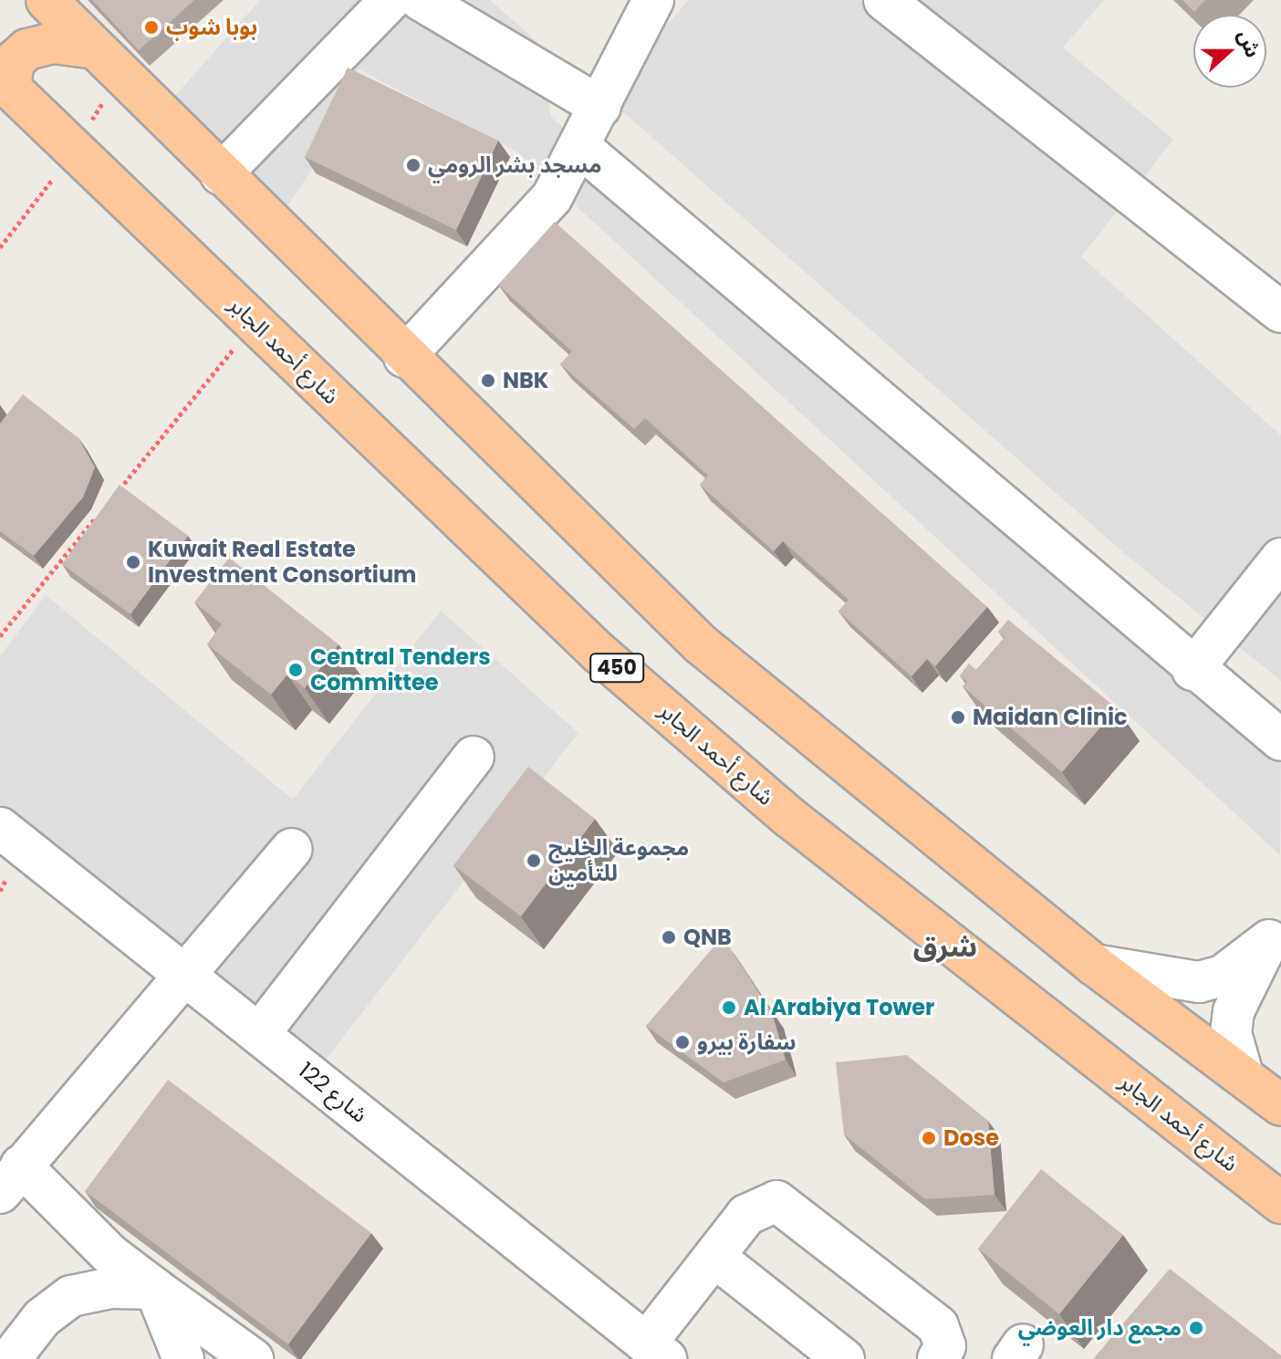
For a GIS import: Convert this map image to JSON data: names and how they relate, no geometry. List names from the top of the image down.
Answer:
{
  "streets": {
    "main road": ["شارع أحمد الجابر", "450"],
    "street": ["شارع 122"]
  },
  "districts": ["شرق"],
  "places": [
    "بوبا شوب",
    "مسجد بشر الرومي",
    "NBK",
    "Kuwait Real Estate Investment Consortium",
    "Central Tenders Committee",
    "Maidan Clinic",
    "مجموعة الخليج للتأمين",
    "QNB",
    "Al Arabiya Tower",
    "سفارة بيرو",
    "Dose",
    "مجمع دار العوضي"
  ],
  "north": "right"
}
